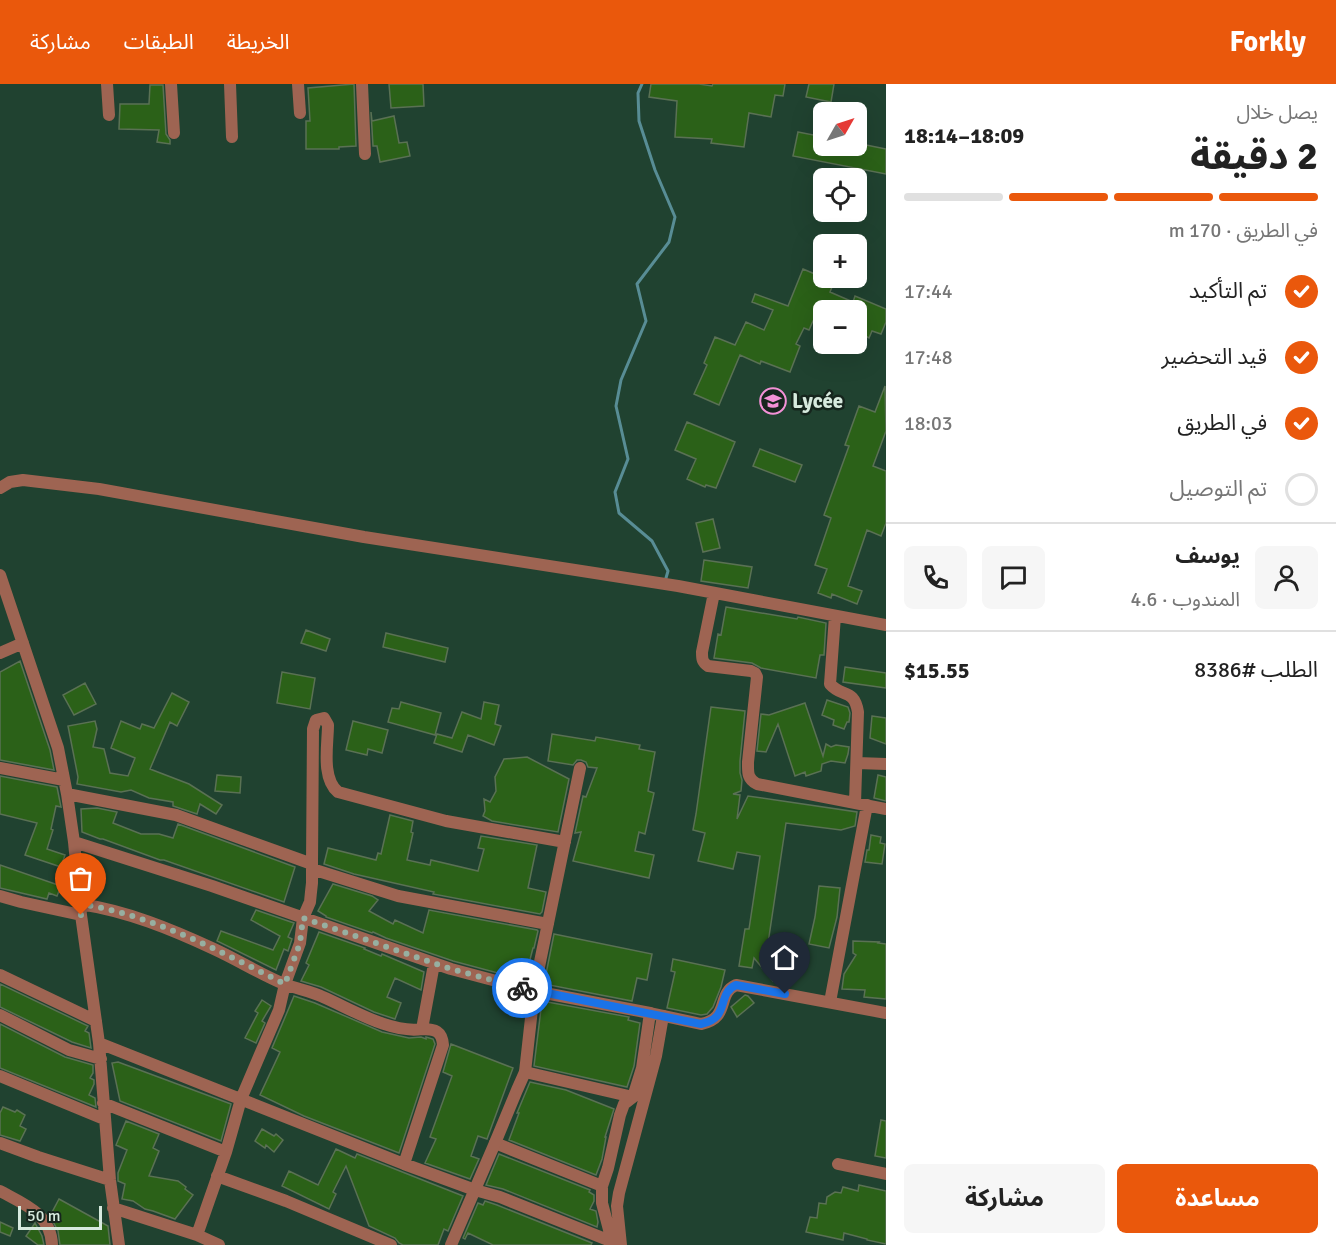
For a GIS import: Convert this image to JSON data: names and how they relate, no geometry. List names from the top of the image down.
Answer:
{
  "places": {
    "school or university": ["Lycée"]
  },
  "scale_bar": "50 m",
  "north": "top right",
  "page": {
    "header": "Forkly",
    "nav": ["الخريطة", "الطبقات", "مشاركة"],
    "heading": ["2 دقيقة", "يصل خلال", "18:09–18:14"],
    "panel": [
      "يوسف",
      "المندوب · 4.6",
      "الطلب #8386",
      "$15.55"
    ],
    "map_buttons": ["+", "−"],
    "bar": "في الطريق · 170 m",
    "list": [
      ["تم التأكيد", "17:44"],
      ["قيد التحضير", "17:48"],
      ["في الطريق", "18:03"],
      "تم التوصيل"
    ],
    "buttons": ["مساعدة", "مشاركة"],
    "scale": "50 m"
  }
}
